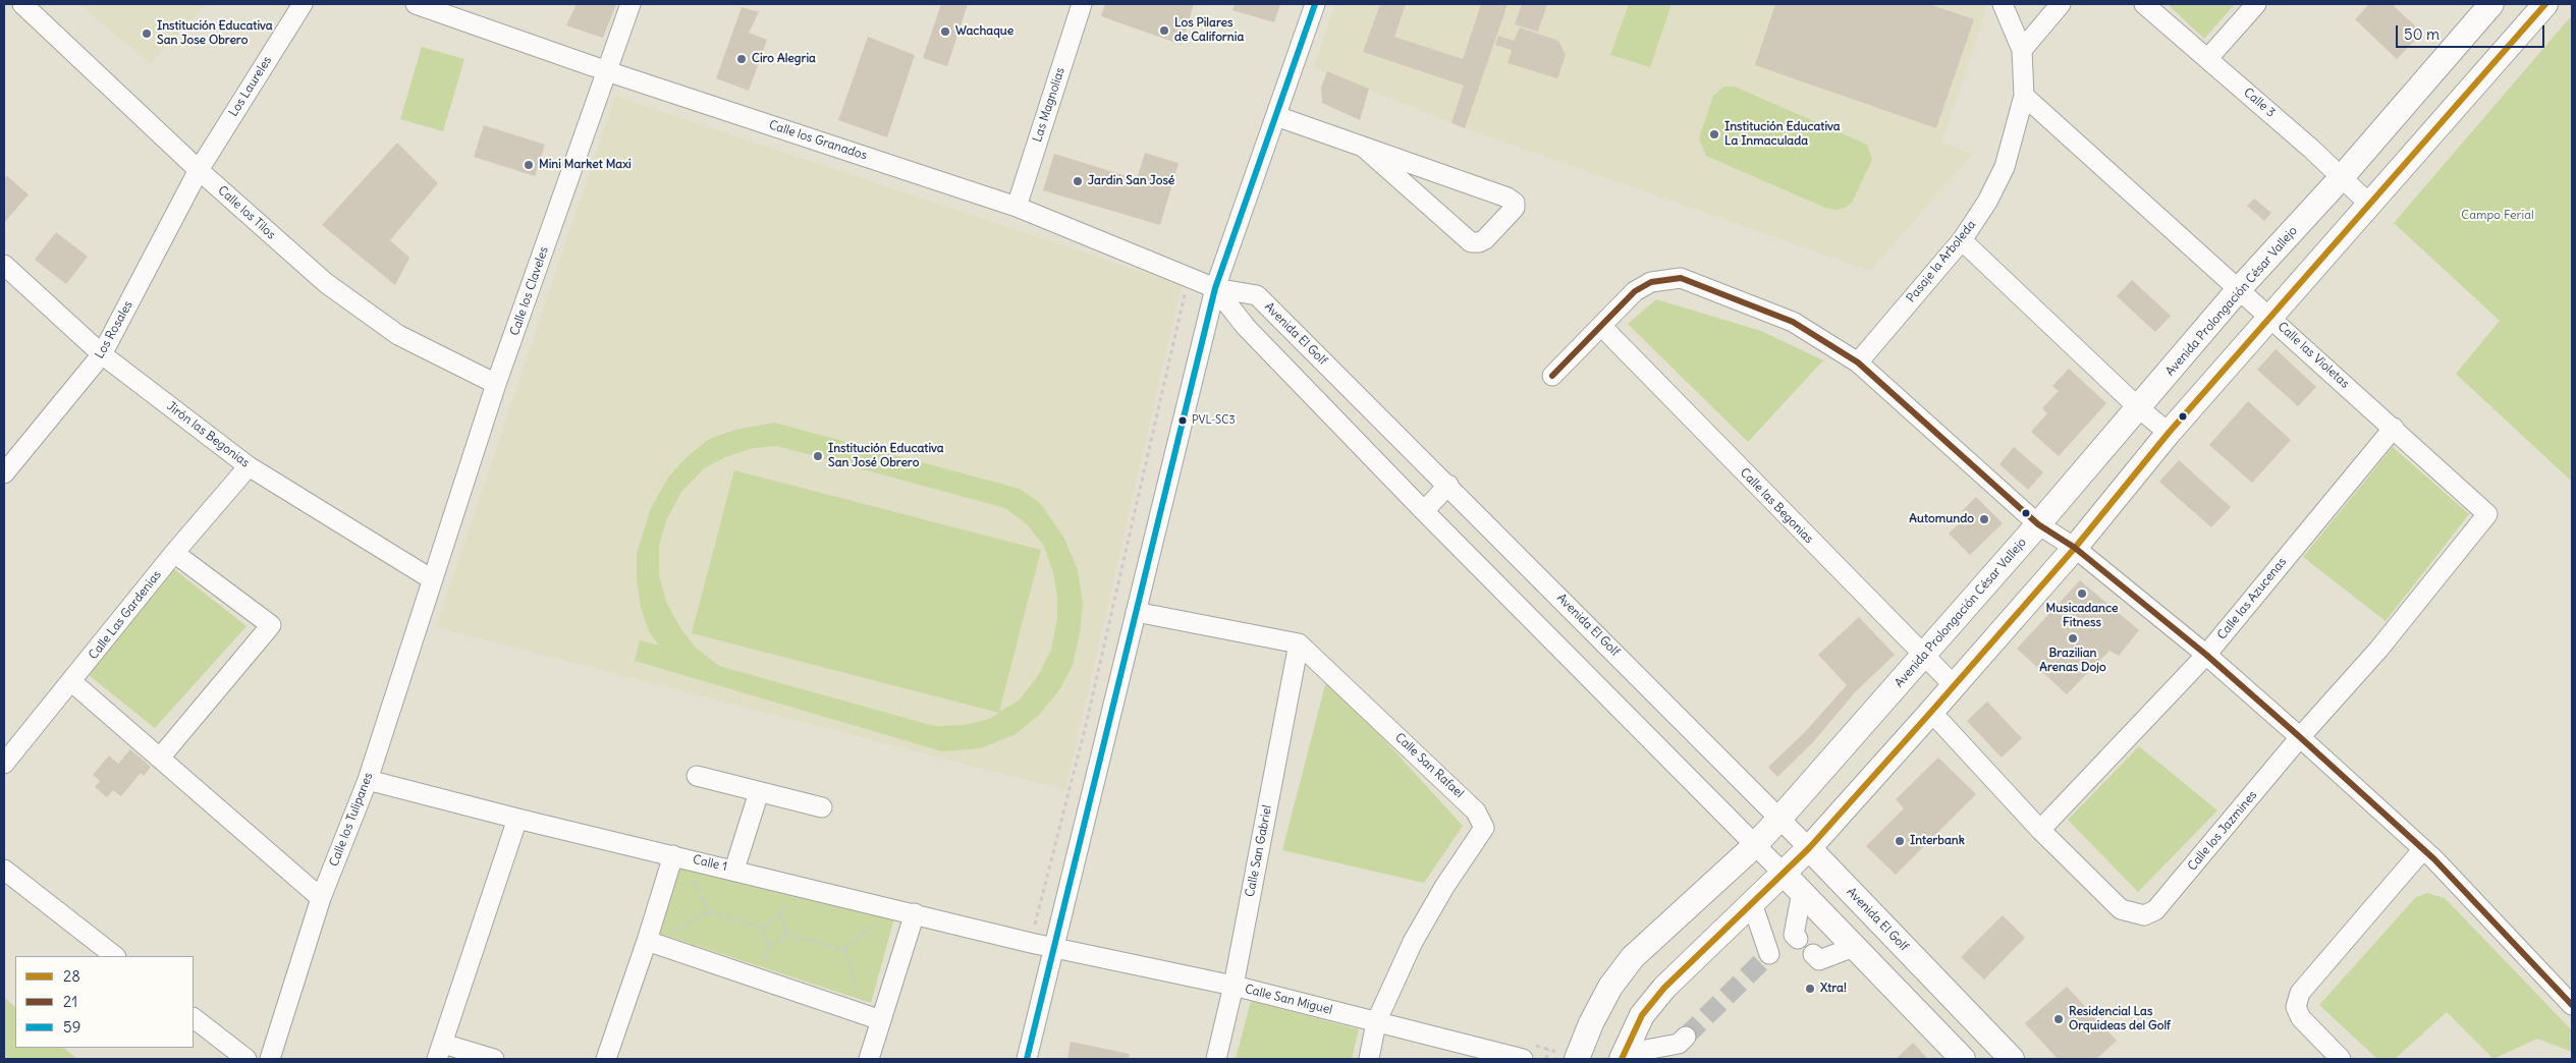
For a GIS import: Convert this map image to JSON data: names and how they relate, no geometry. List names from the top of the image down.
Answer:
{
  "streets": {
    "main road": ["Avenida Prolongación César Vallejo", "Avenida El Golf"],
    "street": [
      "Los Laureles",
      "Calle 3",
      "Las Magnolias",
      "Calle los Granados",
      "Calle los Tilos",
      "Pasaje la Arboleda",
      "Calle los Claveles",
      "Los Rosales",
      "Calle las Violetas",
      "Jirón las Begonias",
      "Calle las Begonias",
      "Calle las Azucenas",
      "Calle Las Gardenias",
      "Calle San Rafael",
      "Calle los Tulipanes",
      "Calle los Jazmines",
      "Calle San Gabriel",
      "Calle 1",
      "Calle San Miguel"
    ]
  },
  "crossings": [
    ["Los Laureles", "Calle los Tilos"],
    ["Los Laureles", "Los Rosales"],
    ["Calle 3", "Avenida Prolongación César Vallejo"],
    ["Las Magnolias", "Calle los Granados"],
    ["Calle los Granados", "Calle los Claveles"],
    ["Calle los Granados", "Avenida El Golf"],
    ["Calle los Tilos", "Calle los Claveles"],
    ["Calle los Tilos", "Los Rosales"],
    ["Pasaje la Arboleda", "Calle las Violetas"],
    ["Calle los Claveles", "Jirón las Begonias"],
    ["Calle los Claveles", "Calle los Tulipanes"],
    ["Avenida Prolongación César Vallejo", "Avenida El Golf"],
    ["Avenida Prolongación César Vallejo", "Calle las Violetas"],
    ["Avenida Prolongación César Vallejo", "Calle las Begonias"],
    ["Los Rosales", "Jirón las Begonias"],
    ["Calle las Violetas", "Calle las Azucenas"],
    ["Calle las Violetas", "Calle los Jazmines"],
    ["Jirón las Begonias", "Calle Las Gardenias"],
    ["Jirón las Begonias", "Calle los Tulipanes"],
    ["Calle las Azucenas", "Calle los Jazmines"],
    ["Calle San Rafael", "Calle San Gabriel"],
    ["Calle San Rafael", "Calle San Miguel"],
    ["Calle los Tulipanes", "Calle 1"],
    ["Calle San Gabriel", "Calle San Miguel"],
    ["Calle 1", "Calle San Miguel"]
  ],
  "parks": ["Campo Ferial"],
  "places": [
    "Los Pilares de California",
    "Wachaque",
    "Institución Educativa San Jose Obrero",
    "Ciro Alegria",
    "Institución Educativa La Inmaculada",
    "Mini Market Maxi",
    "Jardin San José",
    "PVL-SC3",
    "Institución Educativa San José Obrero",
    "Automundo",
    "Musicadance Fitness",
    "Brazilian Arenas Dojo",
    "Interbank",
    "Xtra!",
    "Residencial Las Orquideas del Golf"
  ],
  "lines": ["transit line 28", "transit line 59", "transit line 21"],
  "legend": ["28", "21", "59"],
  "scale_bar": "50 m"
}
